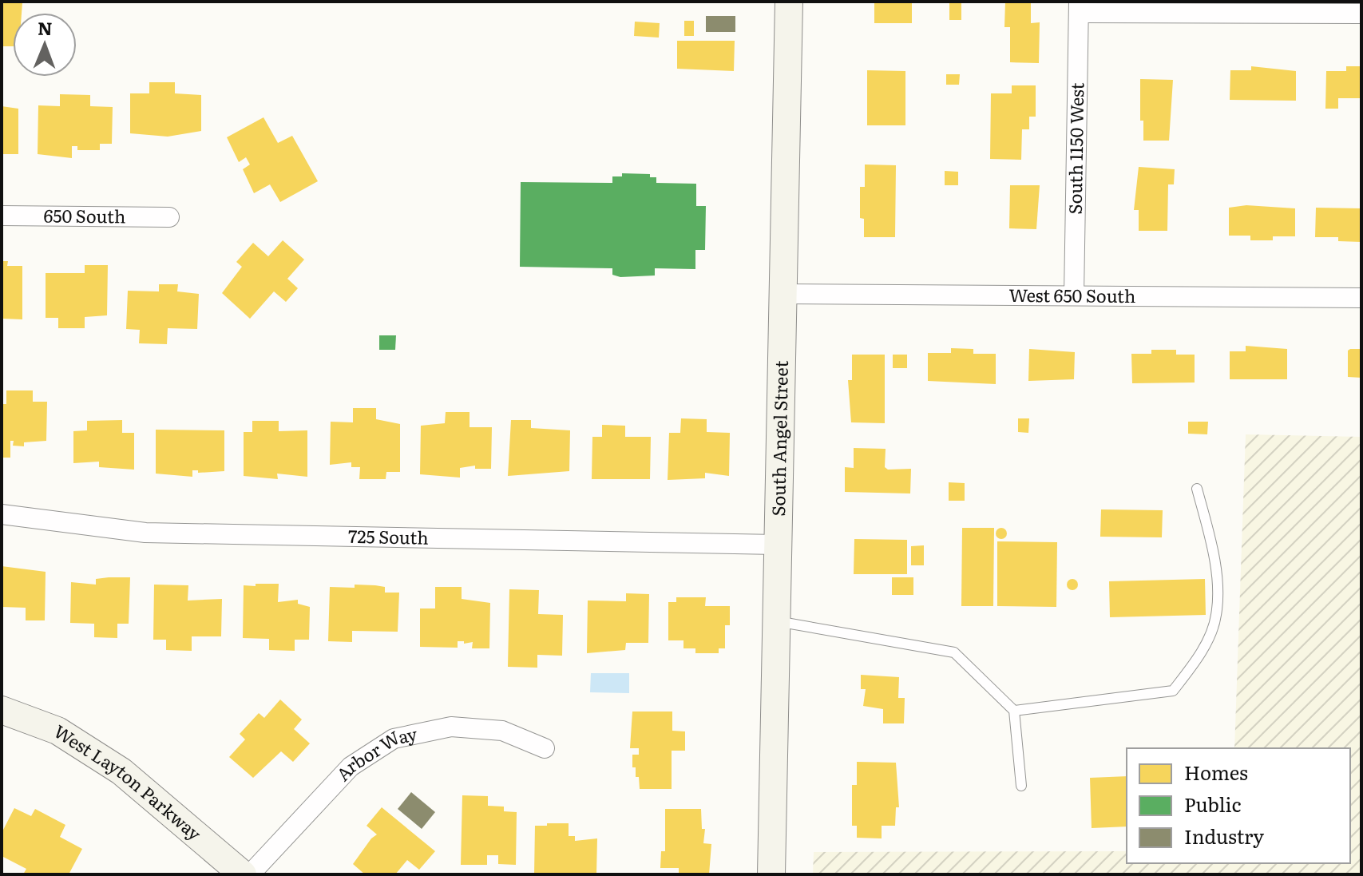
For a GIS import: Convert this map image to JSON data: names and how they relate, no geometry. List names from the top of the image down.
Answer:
{
  "streets": {
    "main road": ["South Angel Street", "West Layton Parkway"],
    "street": [
      "South 1150 West",
      "650 South",
      "West 650 South",
      "725 South",
      "Arbor Way"
    ]
  },
  "crossings": [
    ["South 1150 West", "West 650 South"],
    ["West 650 South", "South Angel Street"],
    ["South Angel Street", "725 South"]
  ],
  "legend": ["Homes", "Public", "Industry"],
  "north": "top"
}
